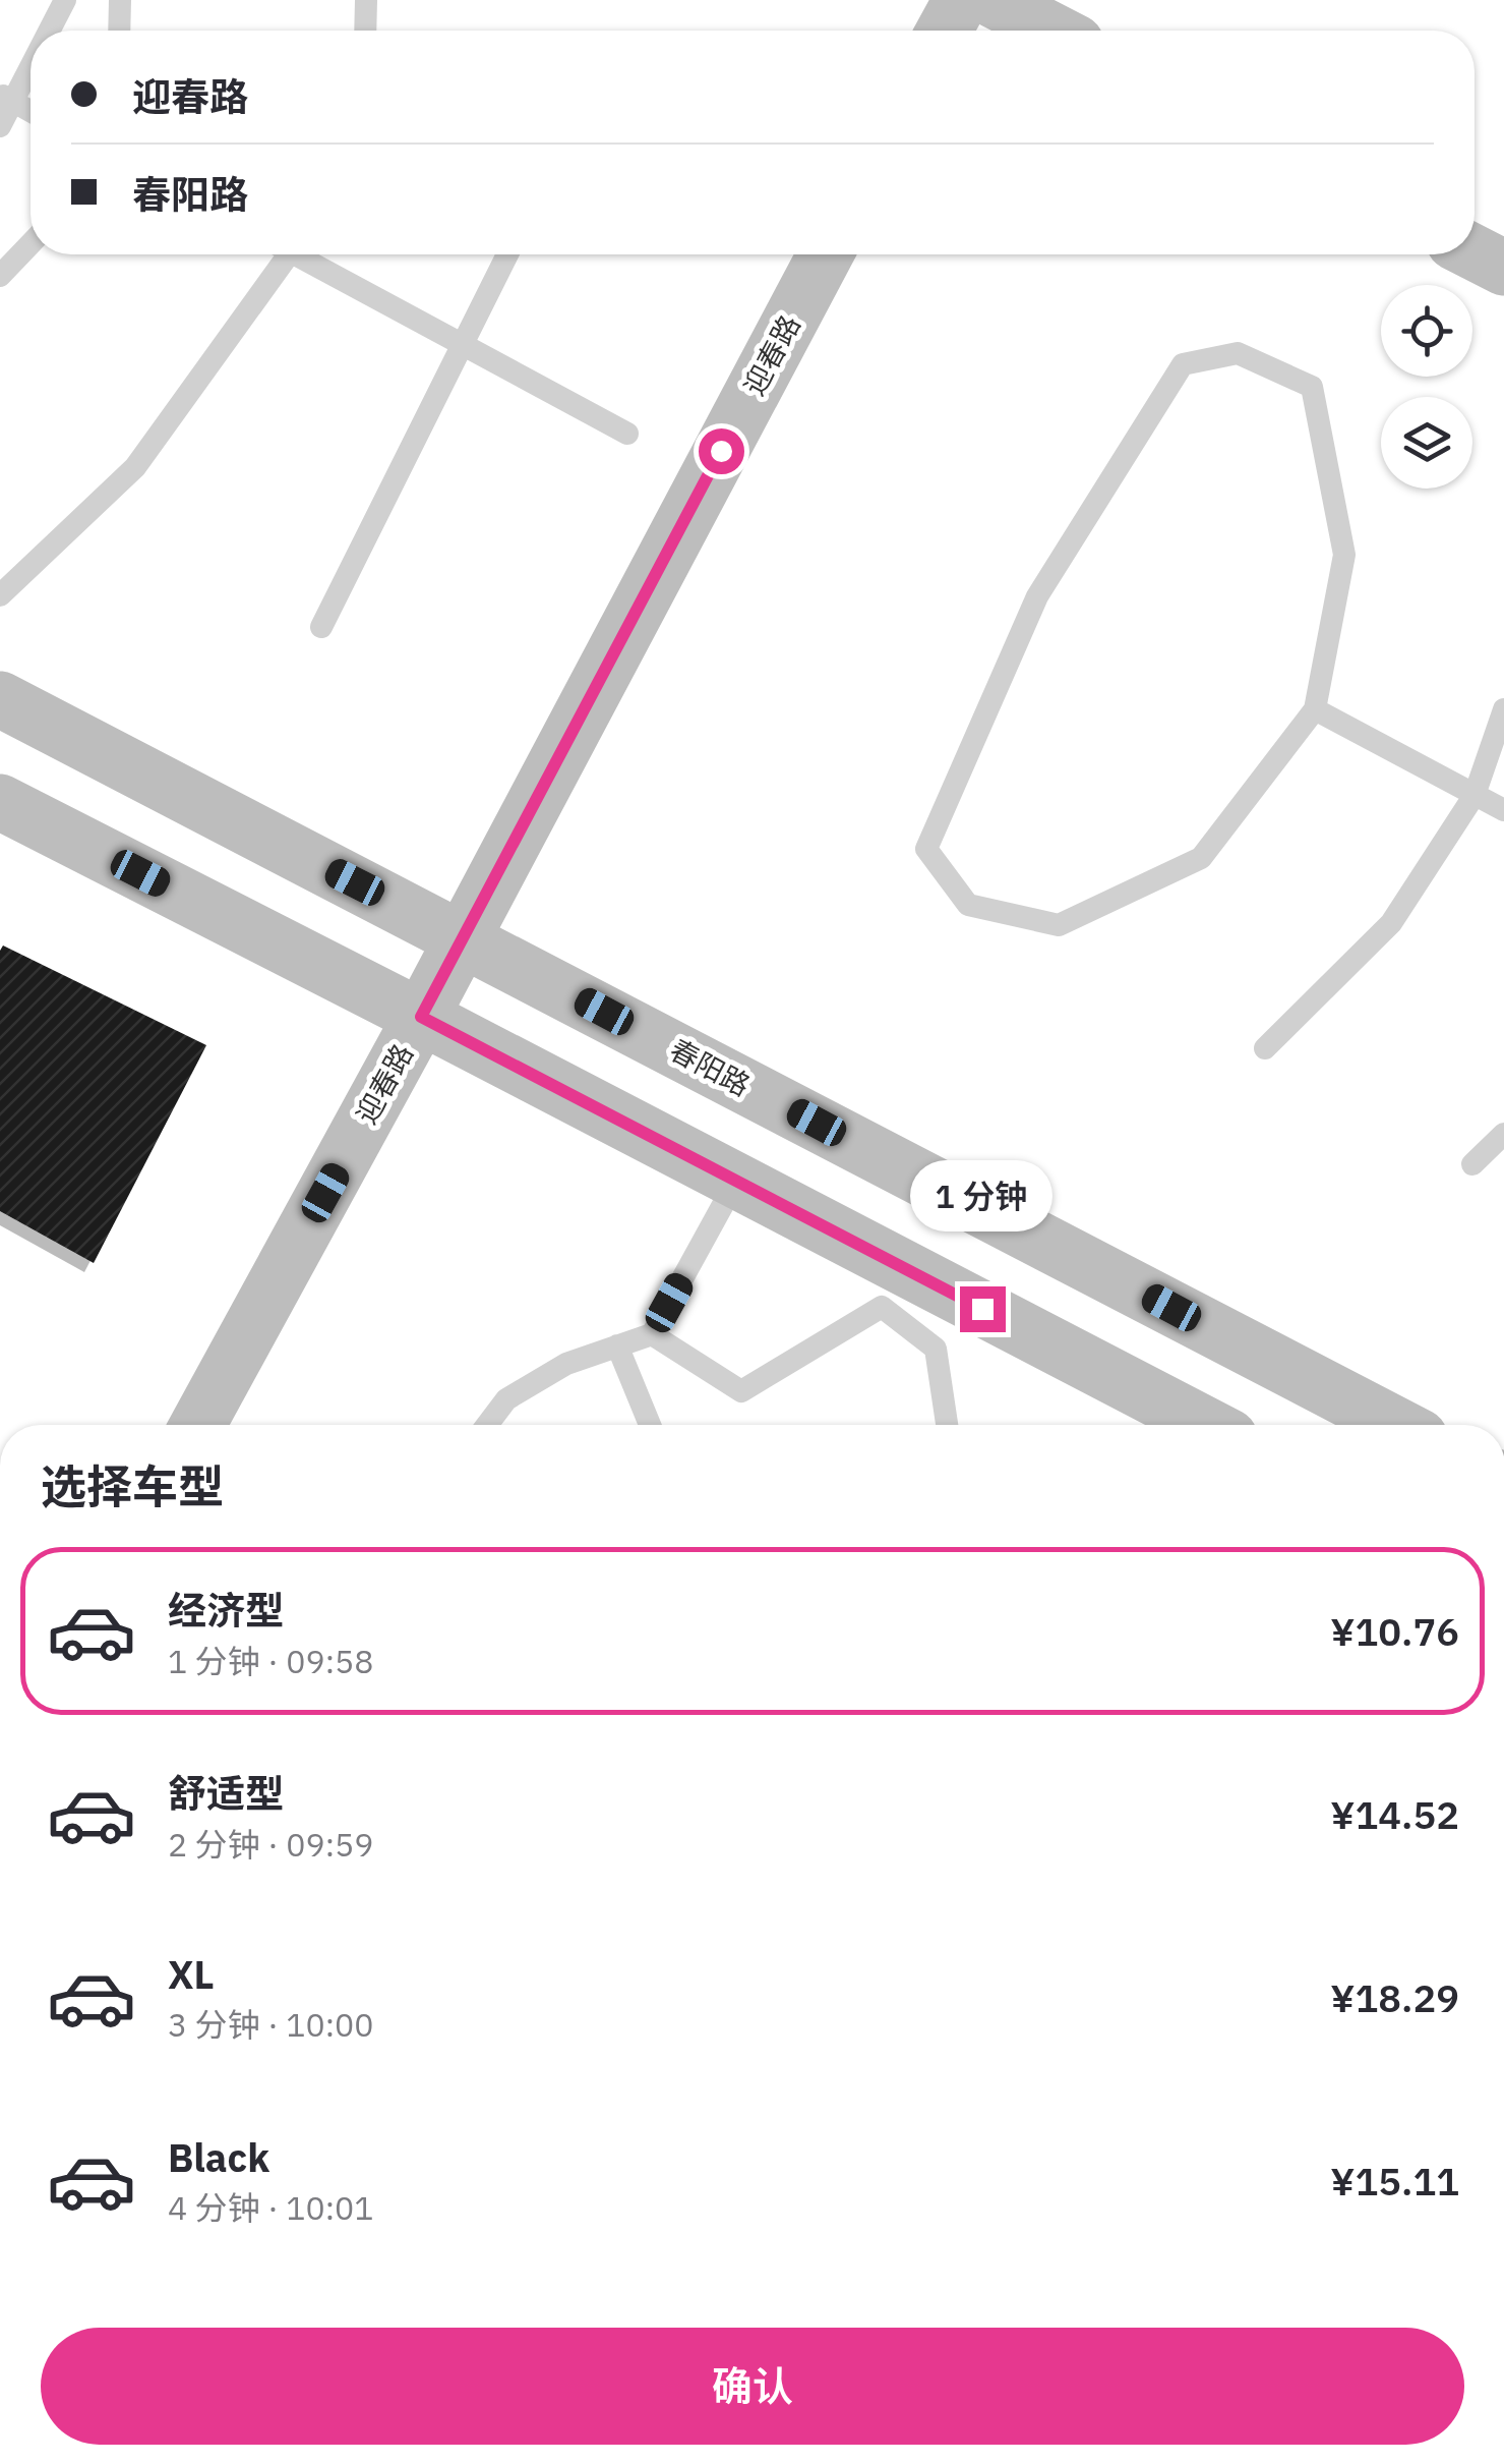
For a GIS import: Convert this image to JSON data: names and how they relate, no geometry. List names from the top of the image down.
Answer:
{
  "streets": {
    "main road": ["迎春路", "春阳路"]
  },
  "crossings": [
    ["迎春路", "春阳路"]
  ],
  "page": {
    "banner": ["迎春路", "春阳路"],
    "bubble": "1 分钟",
    "heading": "选择车型",
    "list": [
      {
        "name": "经济型",
        "note": "1 分钟 · 09:58",
        "value": "¥10.76"
      },
      {
        "name": "舒适型",
        "note": "2 分钟 · 09:59",
        "value": "¥14.52"
      },
      {
        "name": "XL",
        "note": "3 分钟 · 10:00",
        "value": "¥18.29"
      },
      {
        "name": "Black",
        "note": "4 分钟 · 10:01",
        "value": "¥15.11"
      }
    ],
    "buttons": "确认"
  }
}
